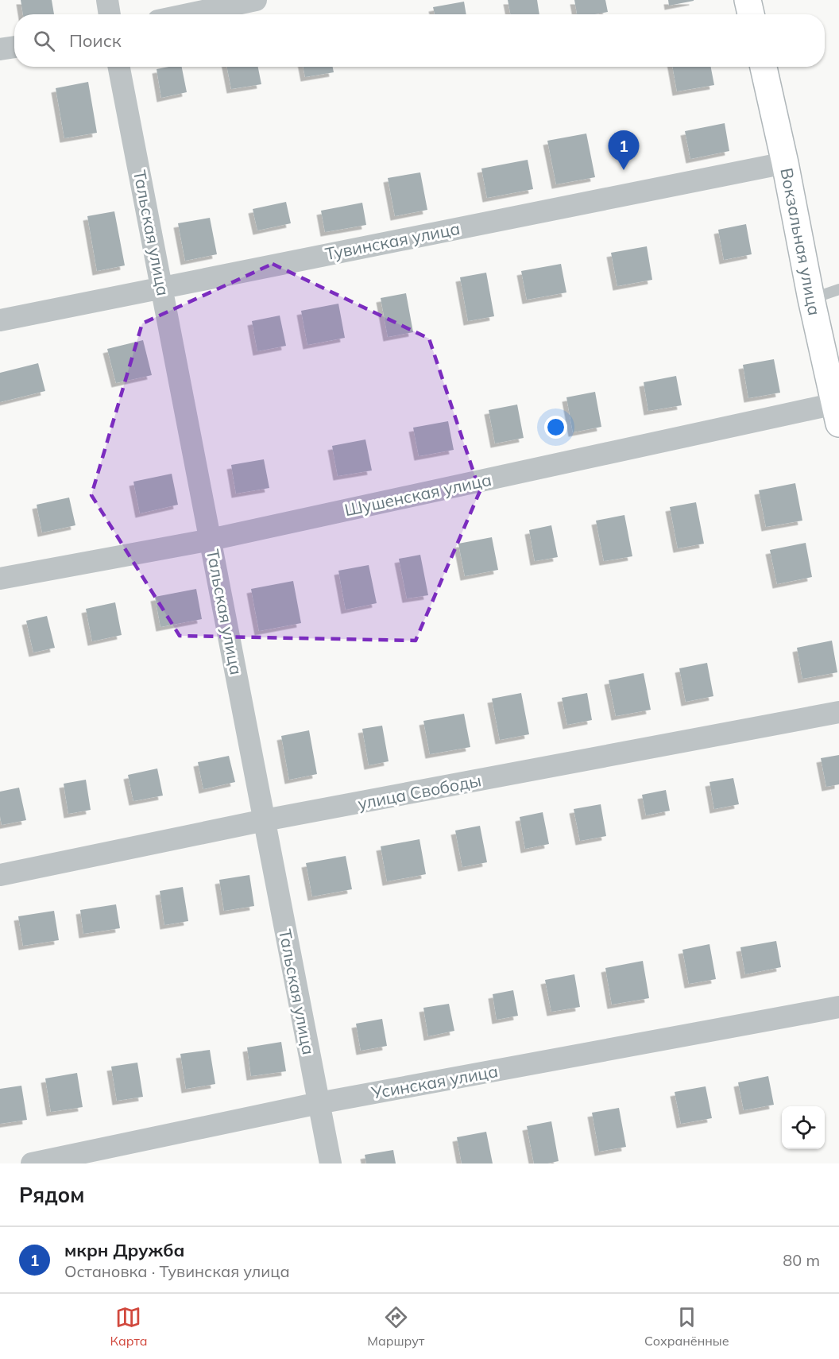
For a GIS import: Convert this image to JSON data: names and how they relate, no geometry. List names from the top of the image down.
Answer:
{
  "streets": {
    "street": [
      "Тальская улица",
      "Тувинская улица",
      "Вокзальная улица",
      "Шушенская улица",
      "улица Свободы",
      "Усинская улица"
    ]
  },
  "crossings": [
    ["Тальская улица", "Тувинская улица"],
    ["Тальская улица", "Шушенская улица"],
    ["Тальская улица", "улица Свободы"],
    ["Тальская улица", "Усинская улица"],
    ["Тувинская улица", "Вокзальная улица"],
    ["Вокзальная улица", "Шушенская улица"]
  ],
  "page": {
    "search": "Поиск",
    "pins": "1",
    "heading": "Рядом",
    "list": [
      {
        "mark": "1",
        "name": "мкрн Дружба",
        "note": "Остановка · Тувинская улица",
        "value": "80 m"
      }
    ],
    "nav": ["Карта", "Маршрут", "Сохранённые"]
  }
}
